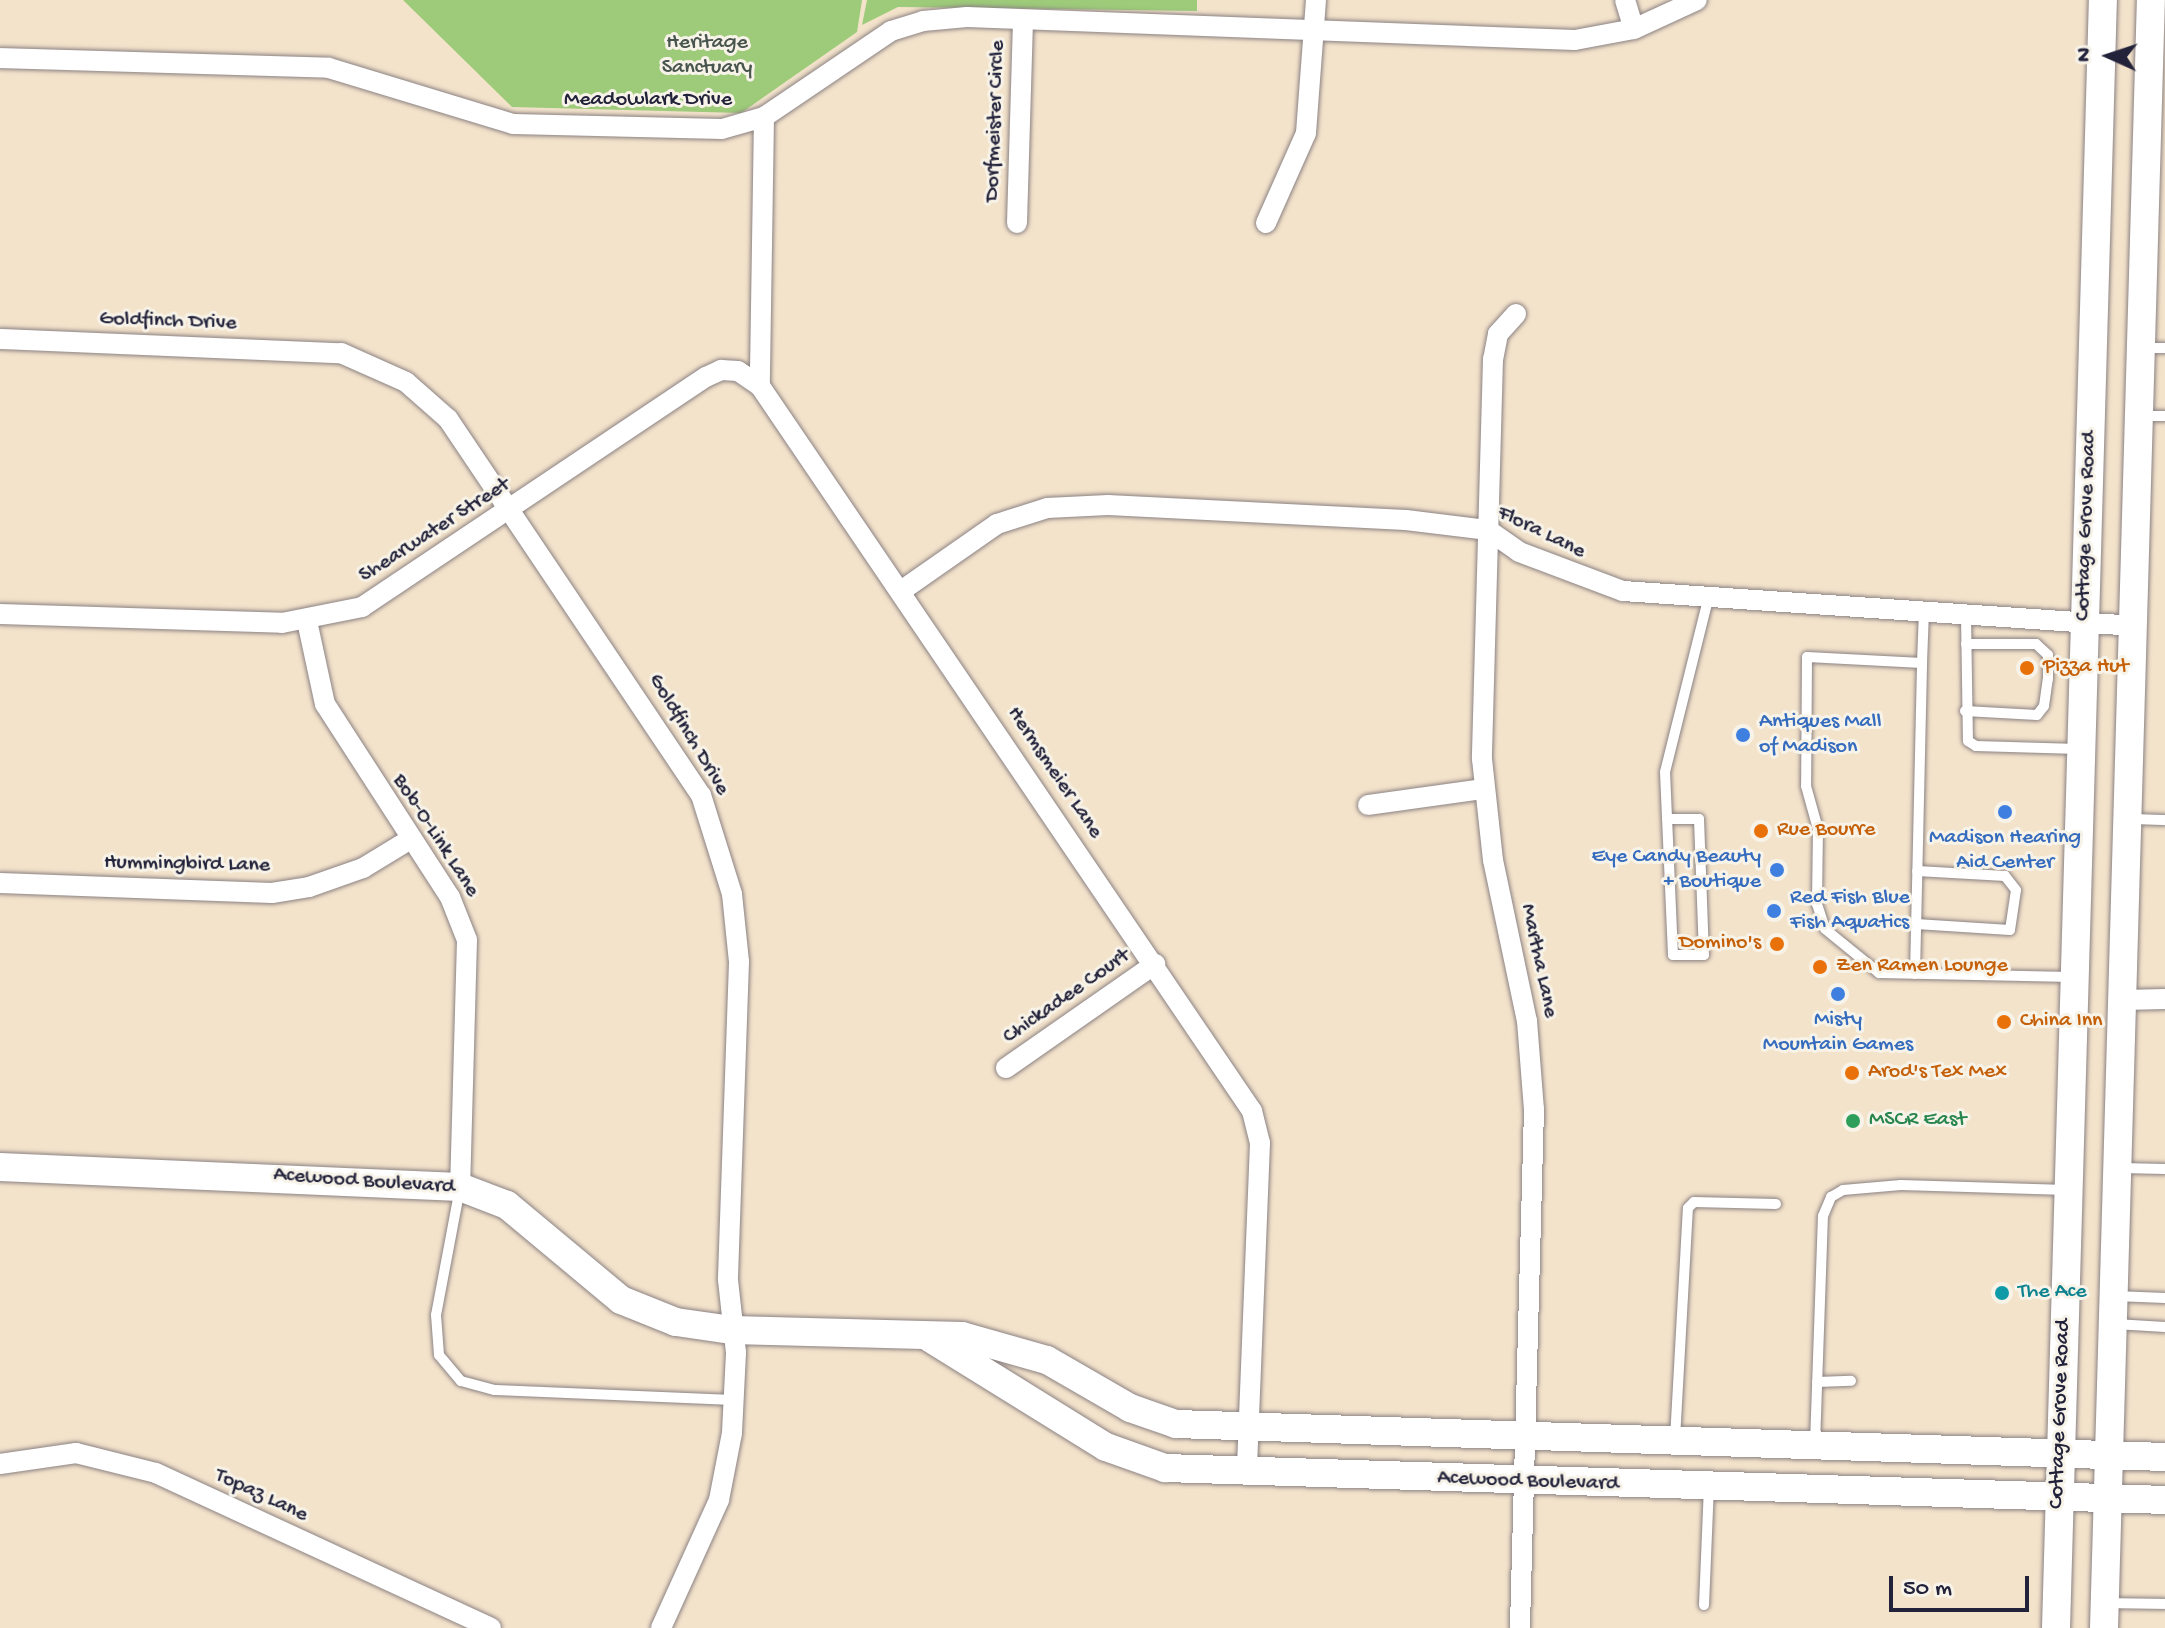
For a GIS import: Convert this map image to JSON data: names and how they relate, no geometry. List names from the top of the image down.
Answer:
{
  "streets": {
    "street": [
      "Meadowlark Drive",
      "Dorfmeister Circle",
      "Goldfinch Drive",
      "Cottage Grove Road",
      "Shearwater Street",
      "Flora Lane",
      "Hermsmeier Lane",
      "Bob-O-Link Lane",
      "Hummingbird Lane",
      "Martha Lane",
      "Chickadee Court",
      "Acewood Boulevard",
      "Topaz Lane"
    ]
  },
  "crossings": [
    ["Meadowlark Drive", "Dorfmeister Circle"],
    ["Goldfinch Drive", "Shearwater Street"],
    ["Goldfinch Drive", "Acewood Boulevard"],
    ["Cottage Grove Road", "Flora Lane"],
    ["Cottage Grove Road", "Acewood Boulevard"],
    ["Shearwater Street", "Hermsmeier Lane"],
    ["Shearwater Street", "Bob-O-Link Lane"],
    ["Flora Lane", "Hermsmeier Lane"],
    ["Flora Lane", "Martha Lane"],
    ["Hermsmeier Lane", "Chickadee Court"],
    ["Hermsmeier Lane", "Acewood Boulevard"],
    ["Bob-O-Link Lane", "Hummingbird Lane"],
    ["Bob-O-Link Lane", "Acewood Boulevard"],
    ["Martha Lane", "Acewood Boulevard"]
  ],
  "parks": ["Heritage Sanctuary"],
  "places": [
    "Pizza Hut",
    "Antiques Mall of Madison",
    "Madison Hearing Aid Center",
    "Rue Bourre",
    "Eye Candy Beauty + Boutique",
    "Red Fish Blue Fish Aquatics",
    "Domino's",
    "Zen Ramen Lounge",
    "Misty Mountain Games",
    "China Inn",
    "Arod's Tex Mex",
    "MSCR East",
    "The Ace"
  ],
  "scale_bar": "50 m",
  "north": "left"
}
